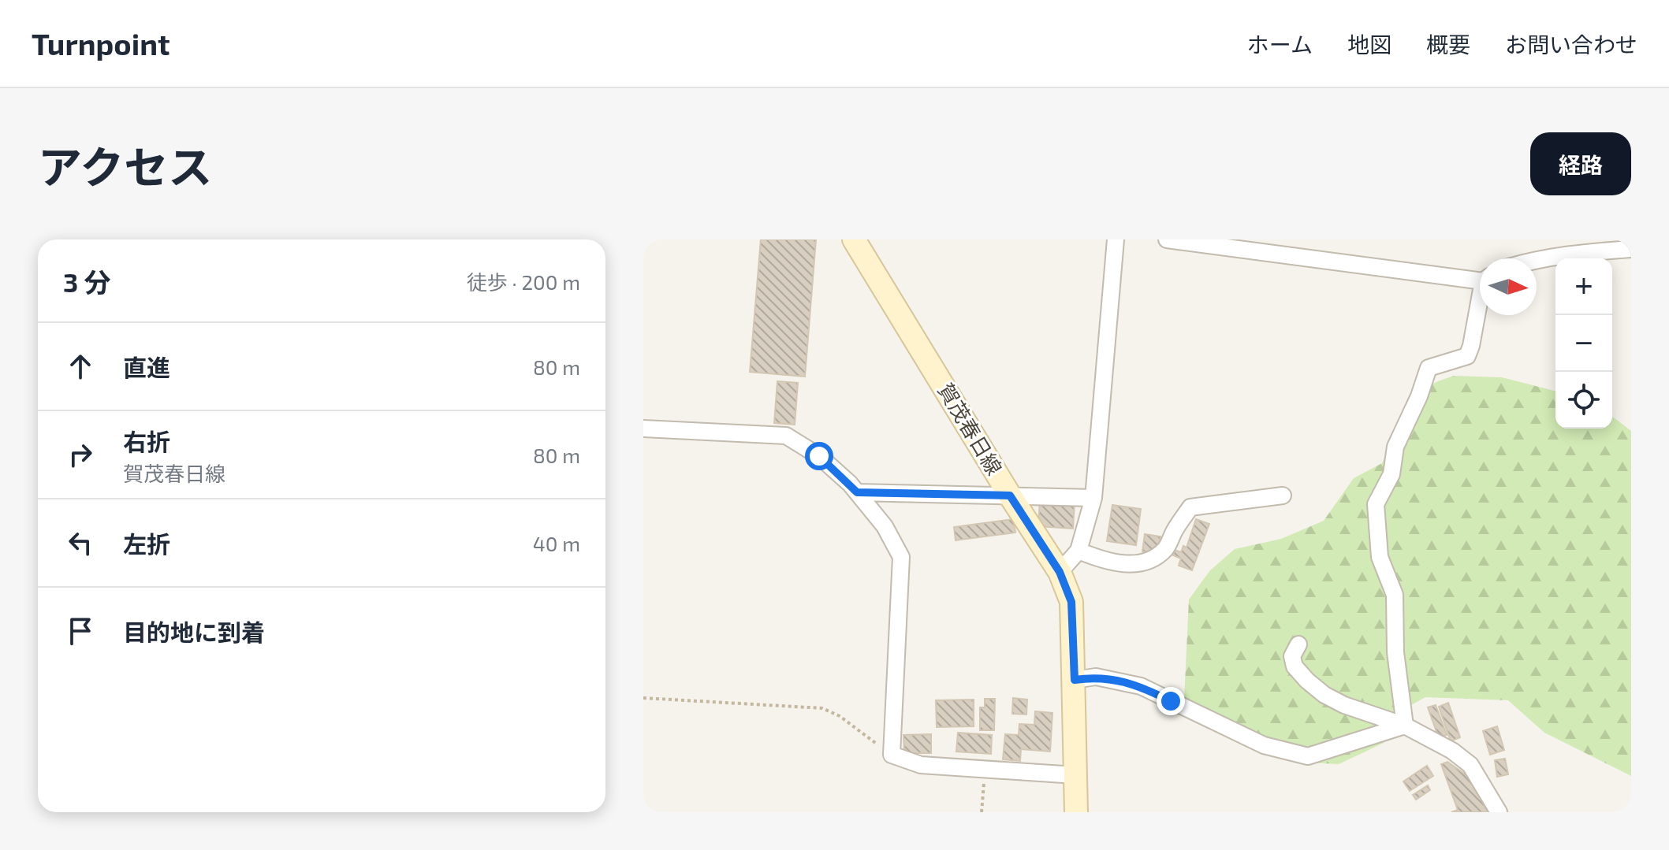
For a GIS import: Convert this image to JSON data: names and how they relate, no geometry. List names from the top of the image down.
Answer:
{
  "streets": {
    "main road": ["賀茂春日線"]
  },
  "north": "right",
  "page": {
    "header": "Turnpoint",
    "nav": [
      "ホーム",
      "地図",
      "概要",
      "お問い合わせ"
    ],
    "title": "アクセス",
    "buttons": "経路",
    "heading": ["3 分", "徒歩 · 200 m"],
    "map_buttons": ["+", "−"],
    "list": [
      ["直進", "80 m"],
      ["右折", "賀茂春日線", "80 m"],
      ["左折", "40 m"],
      "目的地に到着"
    ]
  }
}
